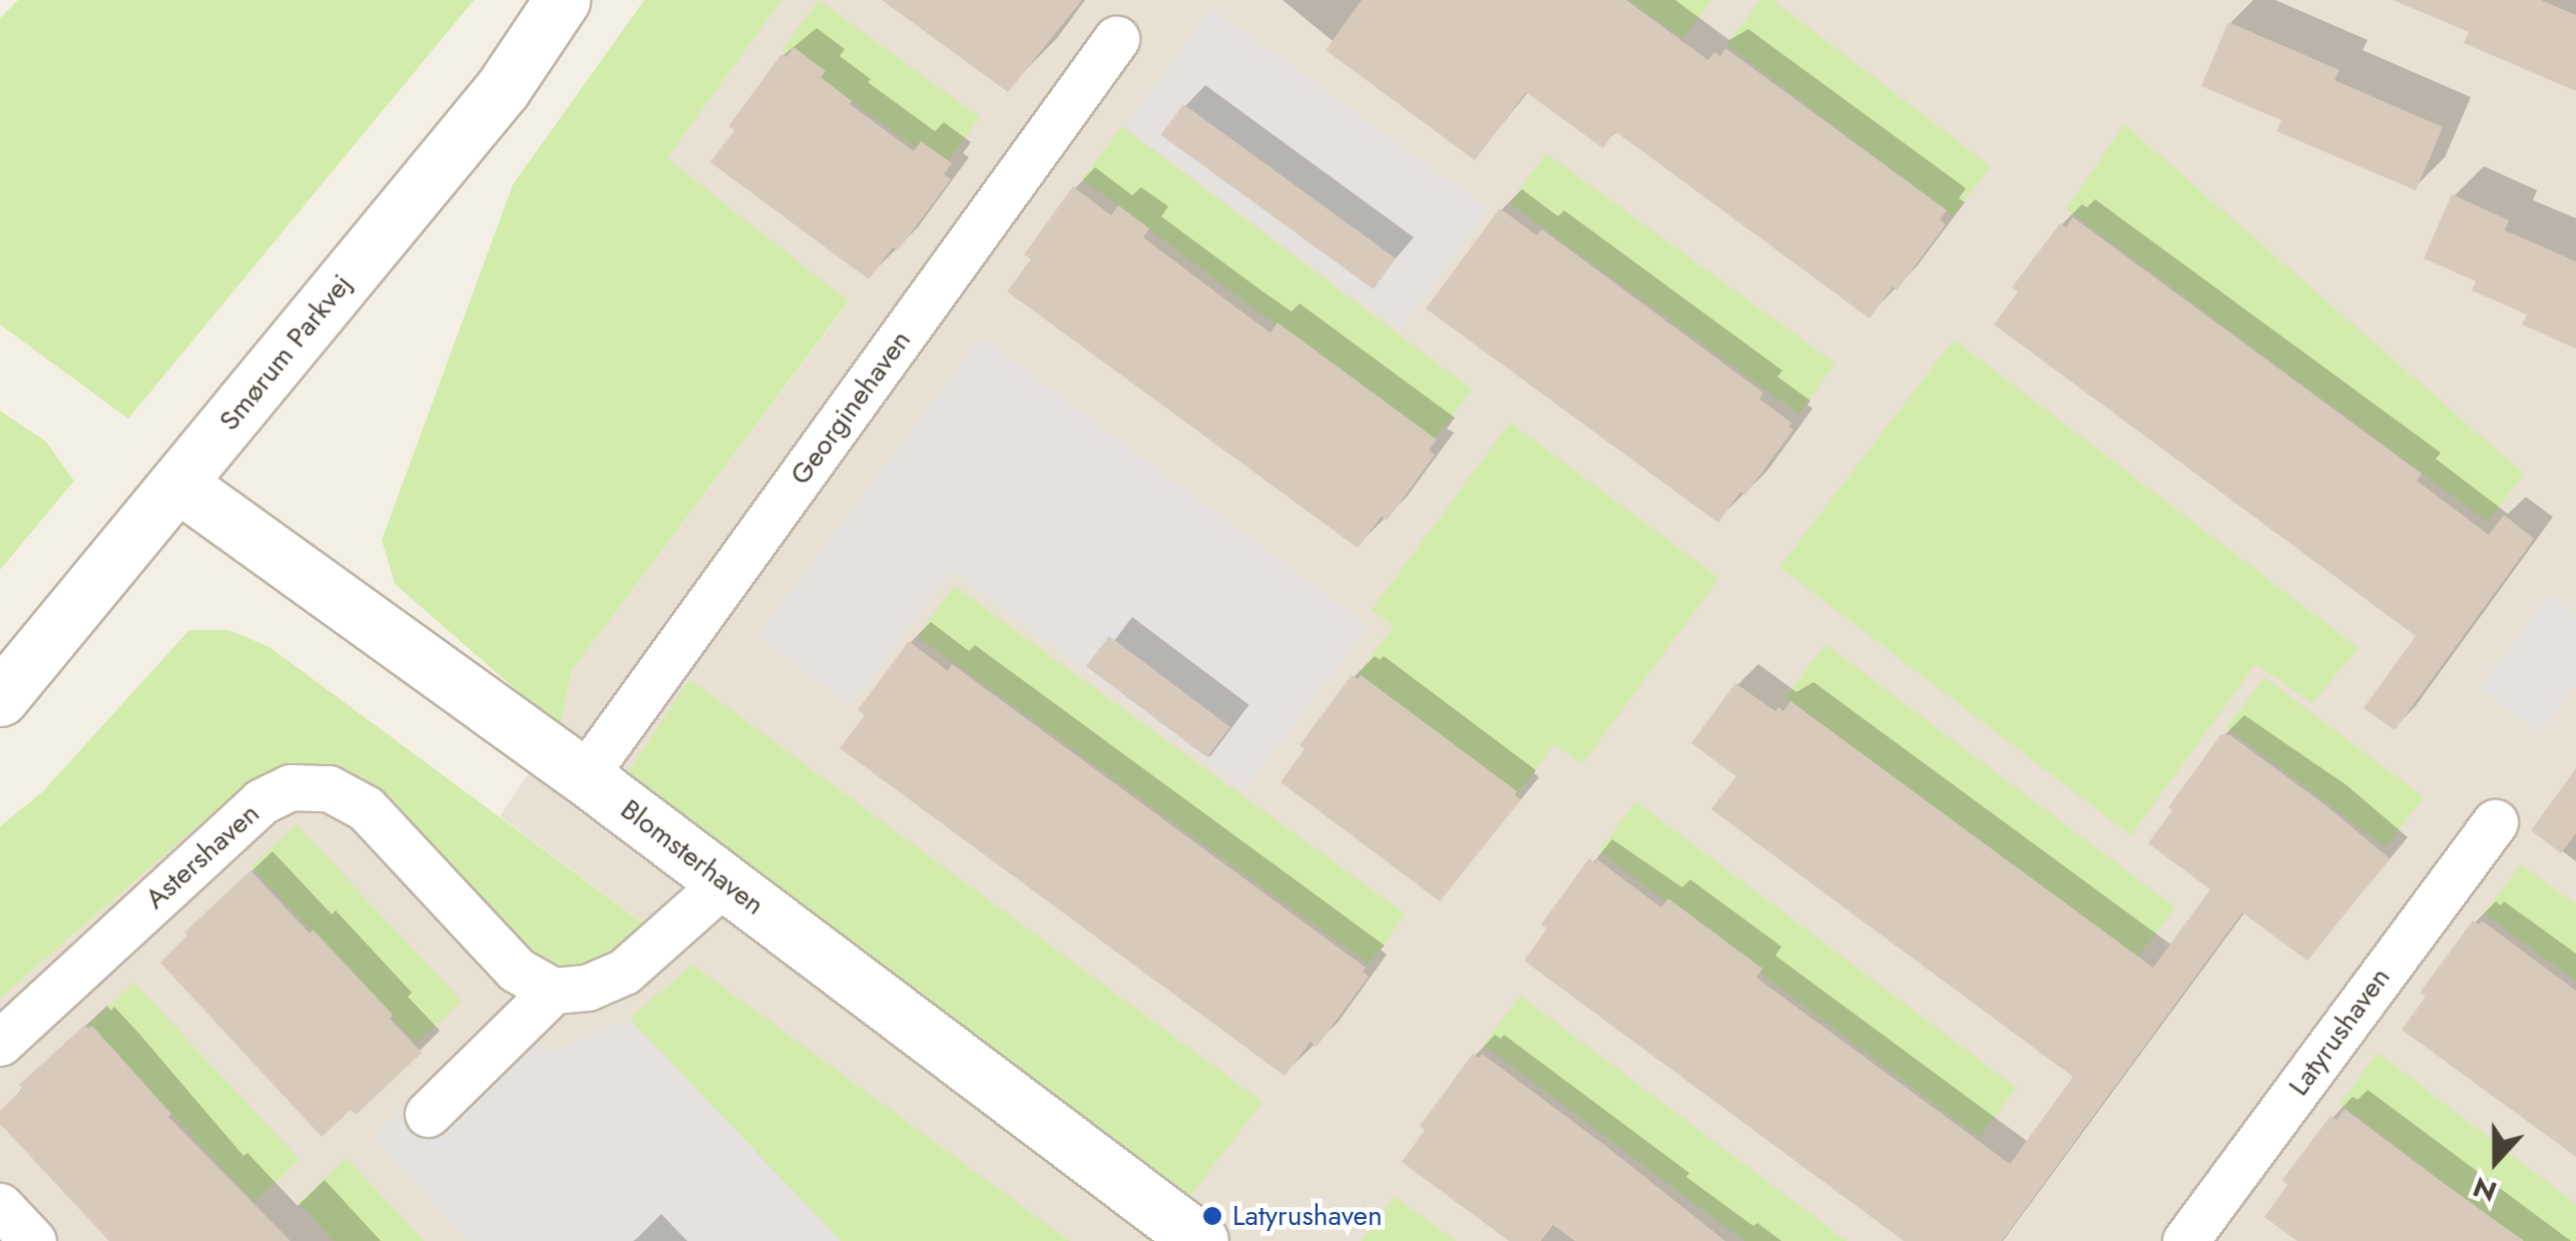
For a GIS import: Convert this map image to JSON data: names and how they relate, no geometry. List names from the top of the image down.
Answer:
{
  "streets": {
    "street": [
      "Smørum Parkvej",
      "Georginehaven",
      "Astershaven",
      "Blomsterhaven",
      "Latyrushaven"
    ]
  },
  "crossings": [
    ["Smørum Parkvej", "Blomsterhaven"],
    ["Georginehaven", "Blomsterhaven"]
  ],
  "places": ["Latyrushaven"],
  "north": "bottom"
}
